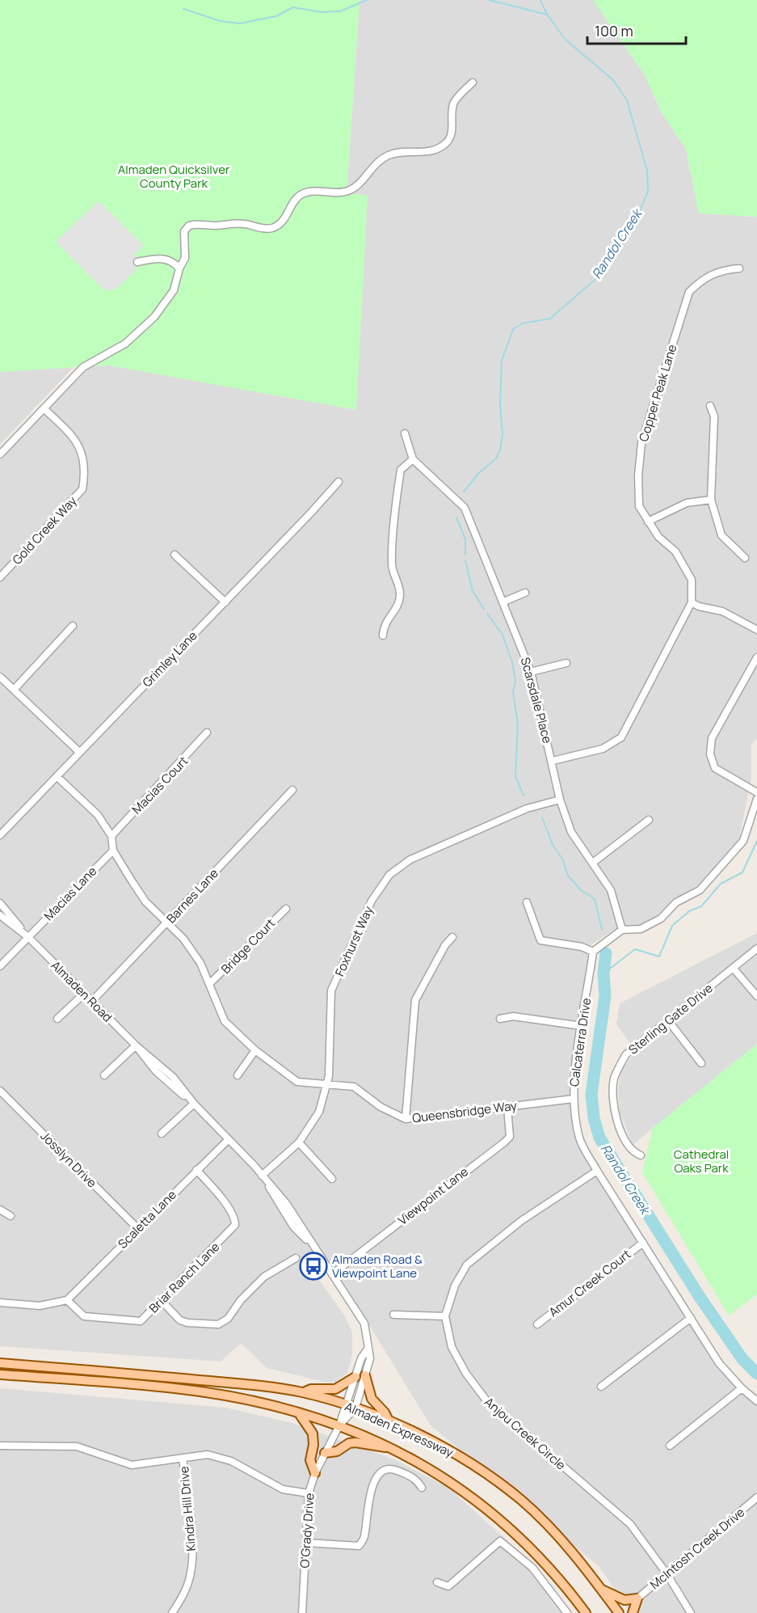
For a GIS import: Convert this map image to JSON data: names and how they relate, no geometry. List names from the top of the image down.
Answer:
{
  "streets": {
    "main road": ["Almaden Expressway"],
    "street": [
      "Copper Peak Lane",
      "Gold Creek Way",
      "Grimley Lane",
      "Scarsdale Place",
      "Macias Court",
      "Macias Lane",
      "Barnes Lane",
      "Foxhurst Way",
      "Bridge Court",
      "Almaden Road",
      "Sterling Gate Drive",
      "Calcaterra Drive",
      "Queensbridge Way",
      "Josslyn Drive",
      "Viewpoint Lane",
      "Scaletta Lane",
      "Briar Ranch Lane",
      "Amur Creek Court",
      "Anjou Creek Circle",
      "Kindra Hill Drive",
      "O'Grady Drive",
      "McIntosh Creek Drive"
    ]
  },
  "crossings": [
    ["Copper Peak Lane", "Scarsdale Place"],
    ["Grimley Lane", "Queensbridge Way"],
    ["Scarsdale Place", "Foxhurst Way"],
    ["Macias Court", "Queensbridge Way"],
    ["Macias Lane", "Almaden Road"],
    ["Macias Lane", "Queensbridge Way"],
    ["Barnes Lane", "Almaden Road"],
    ["Barnes Lane", "Queensbridge Way"],
    ["Foxhurst Way", "Almaden Road"],
    ["Foxhurst Way", "Queensbridge Way"],
    ["Bridge Court", "Queensbridge Way"],
    ["Almaden Road", "Viewpoint Lane"],
    ["Almaden Road", "Scaletta Lane"],
    ["Almaden Road", "Almaden Expressway"],
    ["Almaden Road", "O'Grady Drive"],
    ["Calcaterra Drive", "Queensbridge Way"],
    ["Calcaterra Drive", "Amur Creek Court"],
    ["Calcaterra Drive", "Anjou Creek Circle"],
    ["Queensbridge Way", "Viewpoint Lane"],
    ["Josslyn Drive", "Scaletta Lane"],
    ["Scaletta Lane", "Briar Ranch Lane"],
    ["Almaden Expressway", "O'Grady Drive"],
    ["Anjou Creek Circle", "McIntosh Creek Drive"]
  ],
  "water": ["Randol Creek"],
  "parks": ["Almaden Quicksilver County Park", "Cathedral Oaks Park"],
  "places": {
    "bus stop": ["Almaden Road & Viewpoint Lane"]
  },
  "scale_bar": "100 m"
}
